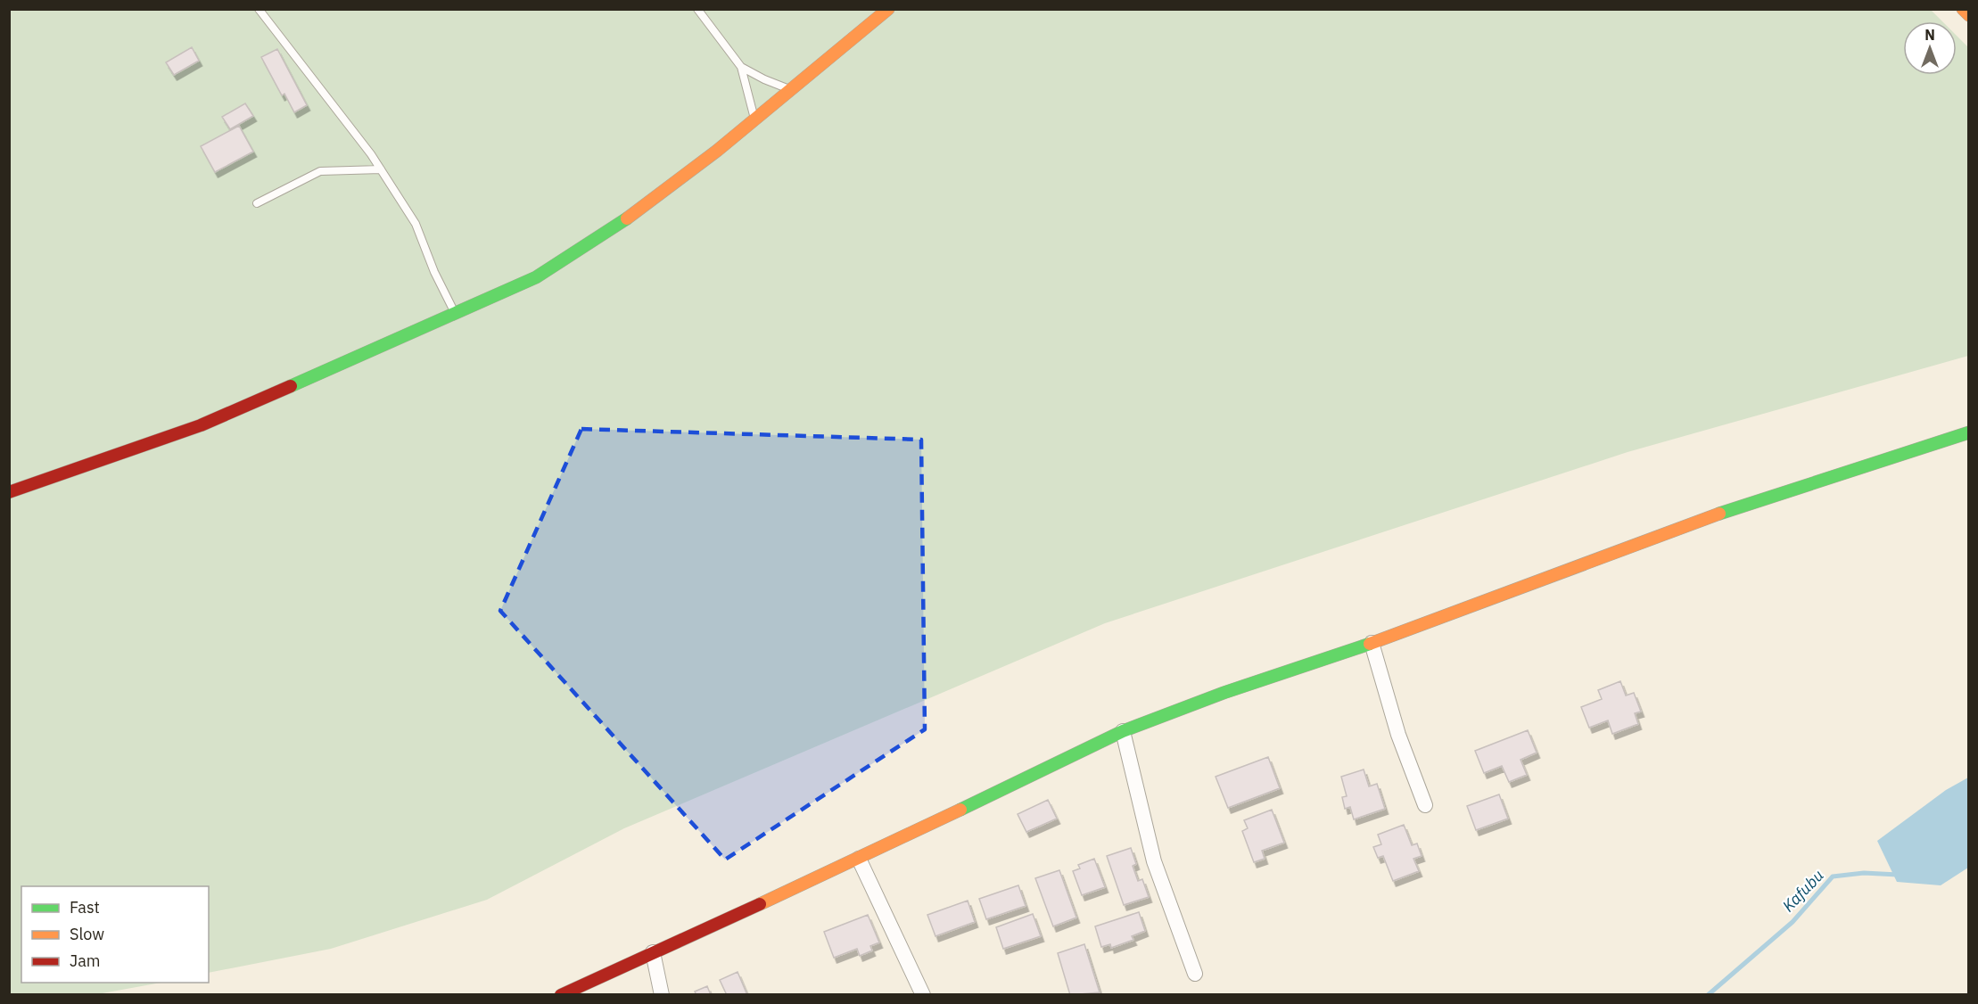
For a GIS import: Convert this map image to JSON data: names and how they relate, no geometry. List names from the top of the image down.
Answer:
{
  "water": ["Kafubu"],
  "legend": ["Fast", "Slow", "Jam"],
  "north": "top"
}
